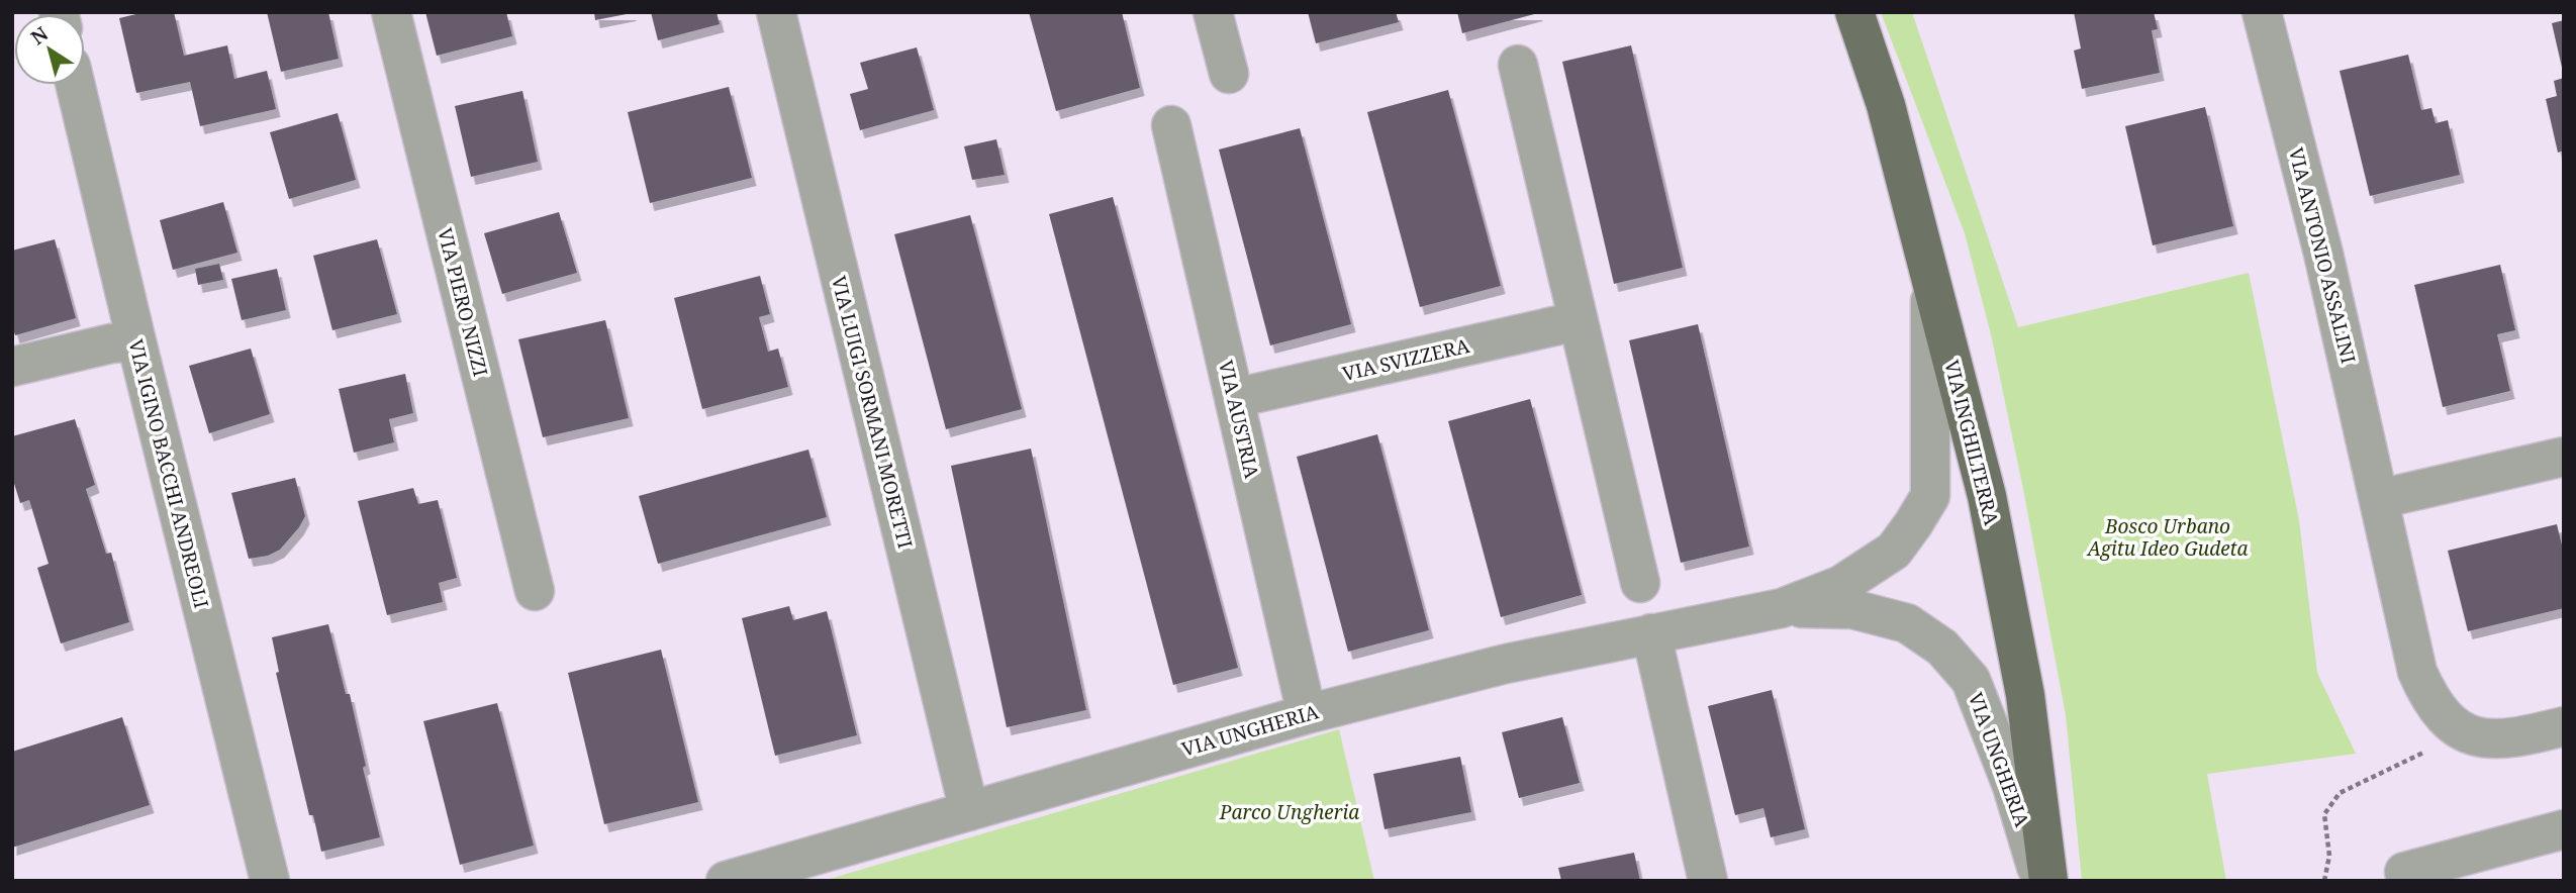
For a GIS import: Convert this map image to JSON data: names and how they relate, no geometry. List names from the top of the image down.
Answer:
{
  "streets": {
    "main road": ["VIA INGHILTERRA"],
    "street": [
      "VIA ANTONIO ASSALINI",
      "VIA PIERO NIZZI",
      "VIA SVIZZERA",
      "VIA LUIGI SORMANI MORETTI",
      "VIA AUSTRIA",
      "VIA IGINO BACCHI ANDREOLI",
      "VIA UNGHERIA"
    ]
  },
  "crossings": [
    ["VIA SVIZZERA", "VIA AUSTRIA"],
    ["VIA LUIGI SORMANI MORETTI", "VIA UNGHERIA"],
    ["VIA AUSTRIA", "VIA UNGHERIA"],
    ["VIA INGHILTERRA", "VIA UNGHERIA"]
  ],
  "parks": ["Bosco Urbano Agitu Ideo Gudeta", "Parco Ungheria"],
  "north": "top left"
}
